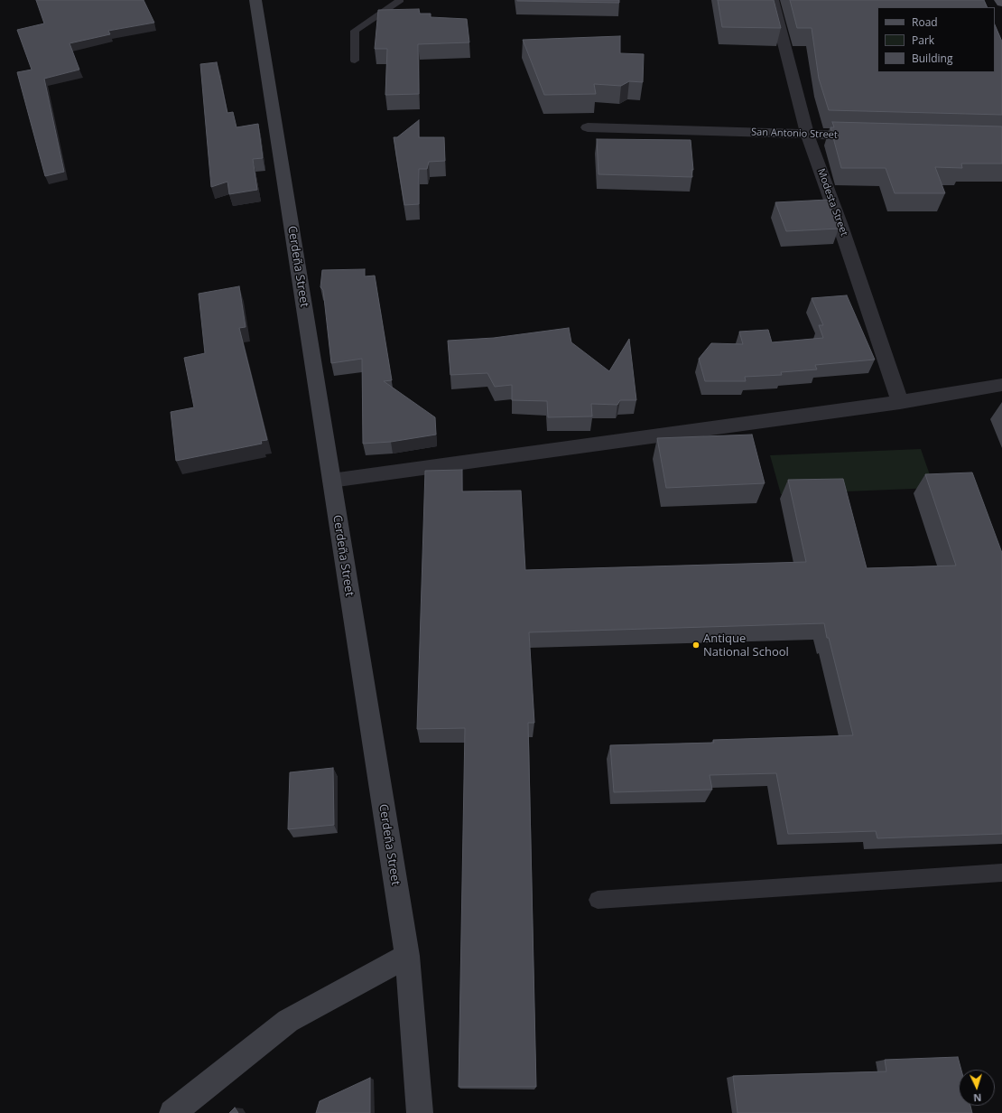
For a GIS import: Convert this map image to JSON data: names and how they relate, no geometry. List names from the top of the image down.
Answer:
{
  "streets": {
    "main road": ["Cerdeña Street"],
    "street": ["San Antonio Street", "Modesta Street"]
  },
  "crossings": [
    ["San Antonio Street", "Modesta Street"]
  ],
  "places": ["Antique National School"],
  "legend": ["Road", "Park", "Building"],
  "north": "bottom"
}
